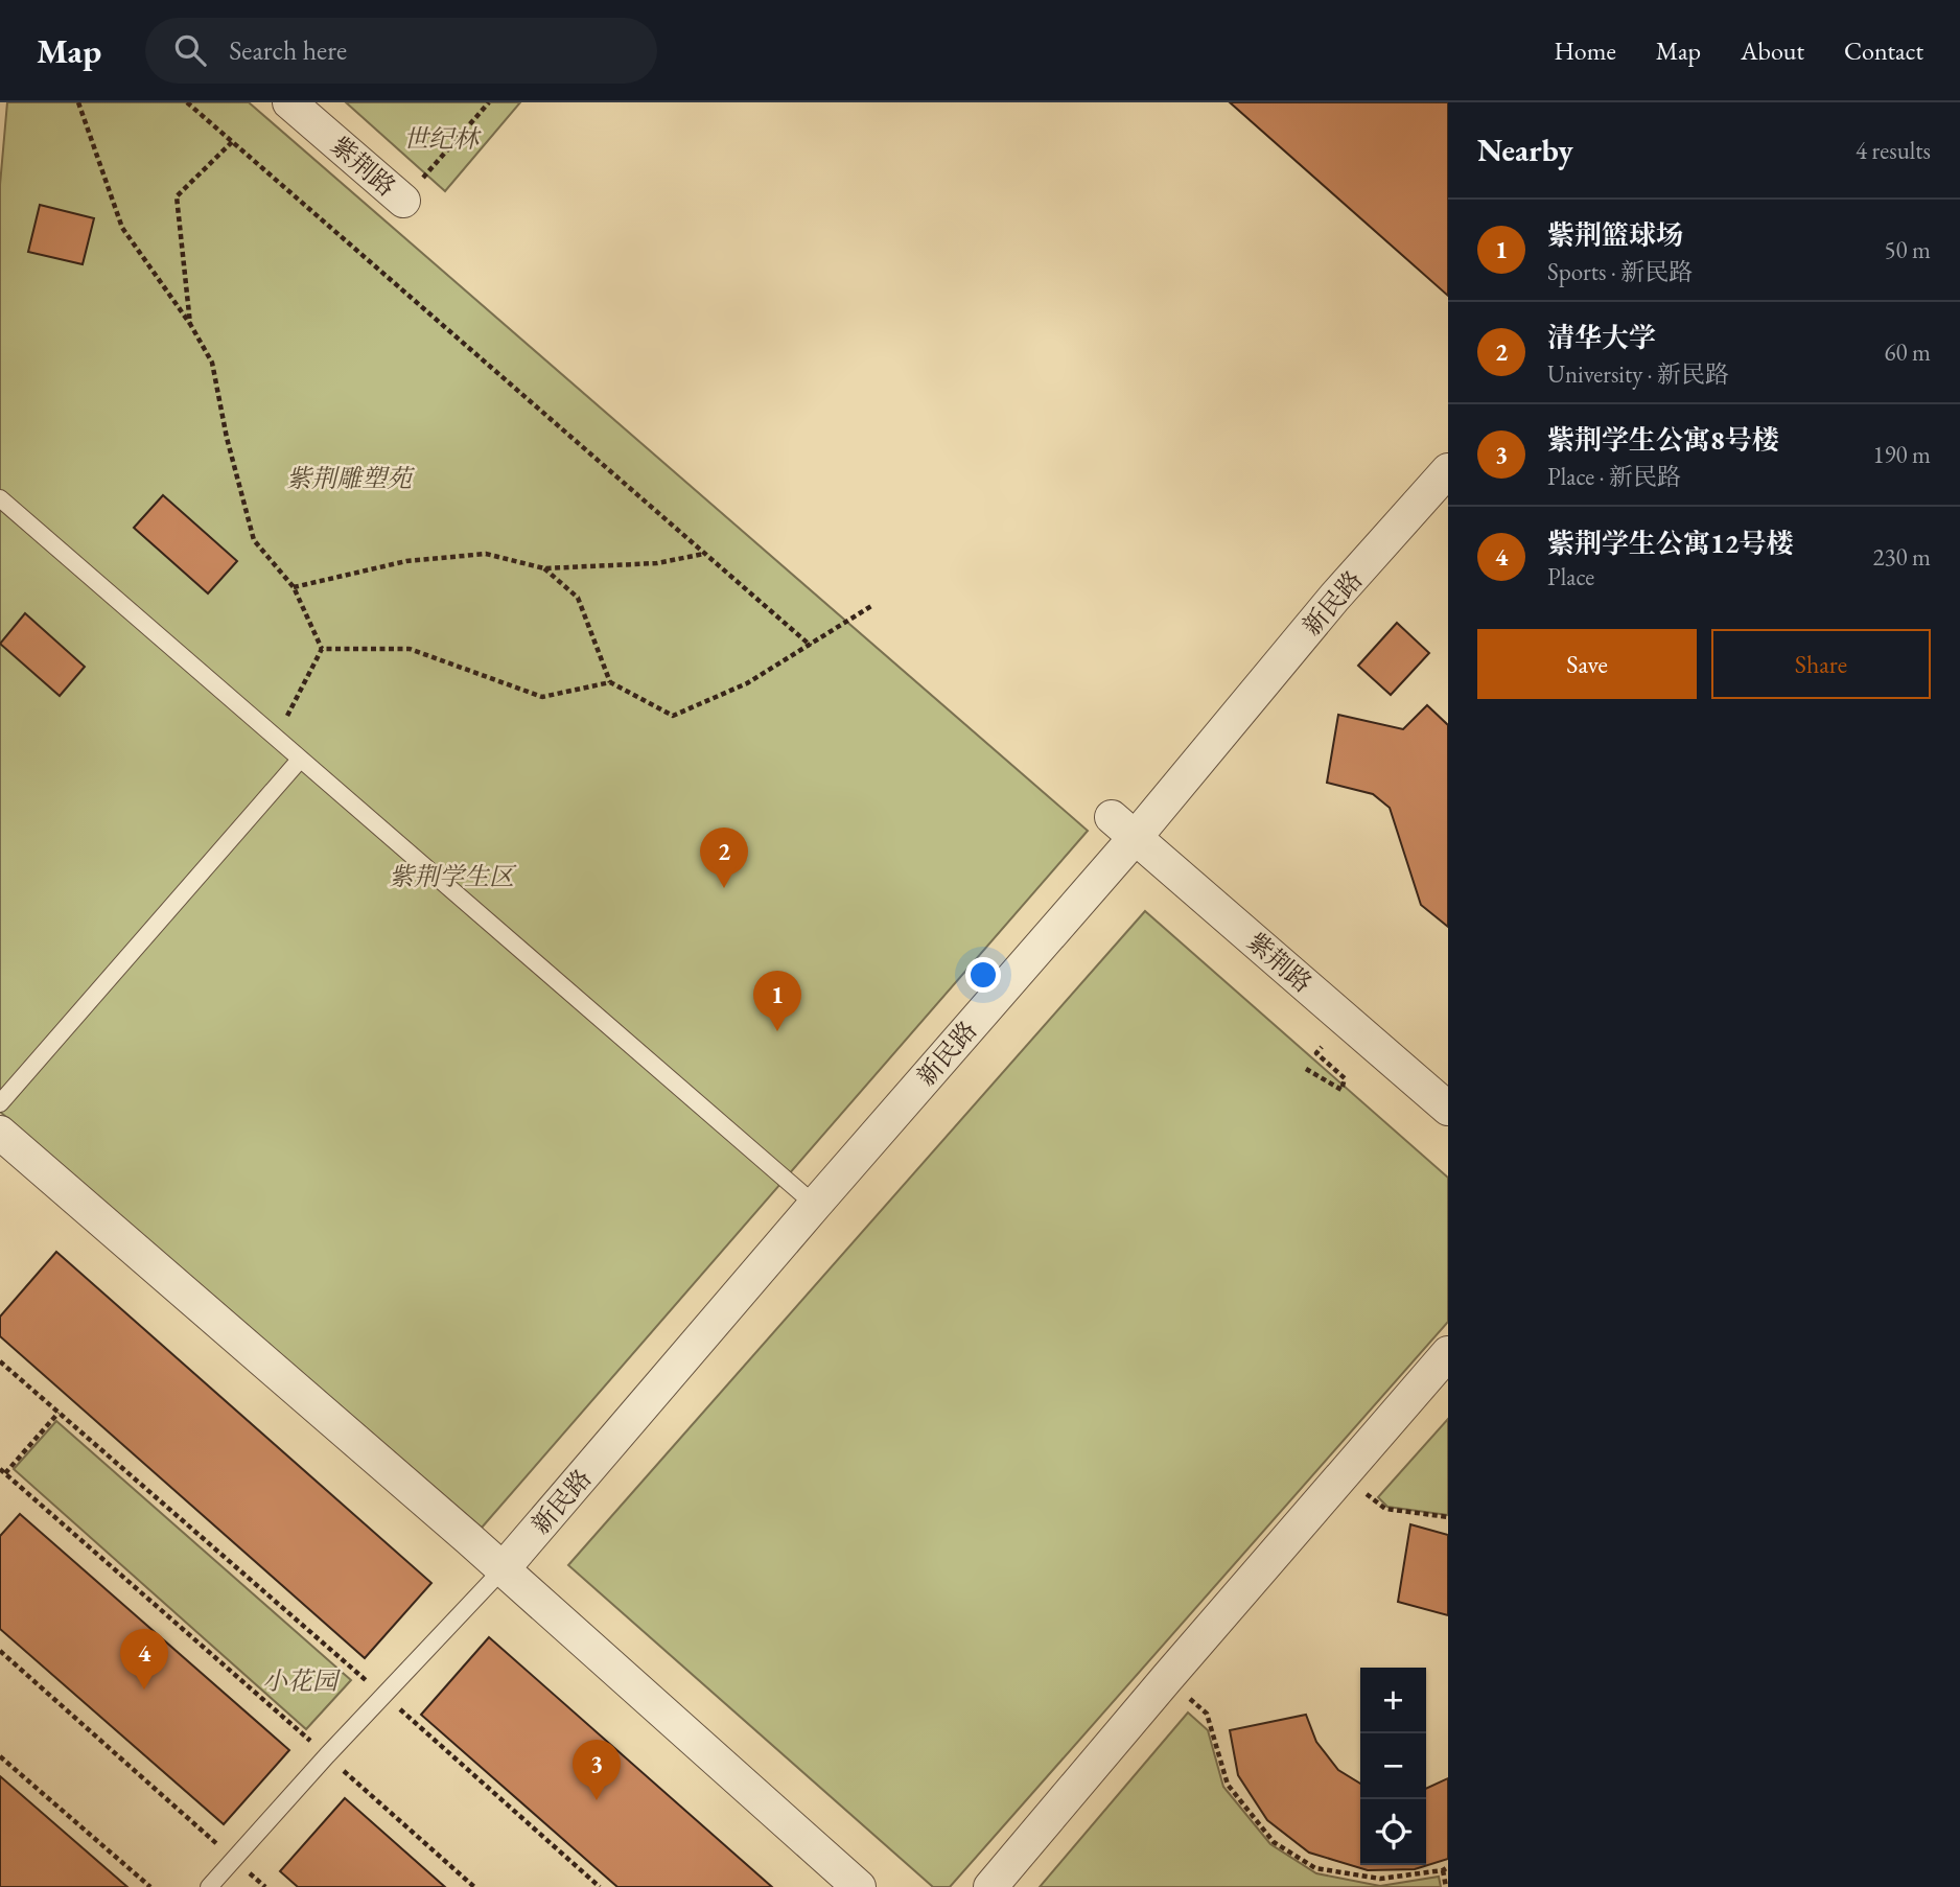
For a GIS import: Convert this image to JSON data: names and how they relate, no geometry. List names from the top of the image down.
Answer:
{
  "streets": {
    "street": ["紫荆路", "新民路"]
  },
  "crossings": [
    ["紫荆路", "新民路"]
  ],
  "parks": [
    "世纪林",
    "紫荆雕塑苑",
    "紫荆学生区",
    "小花园"
  ],
  "page": {
    "header": "Map",
    "search": "Search here",
    "nav": [
      "Home",
      "Map",
      "About",
      "Contact"
    ],
    "heading": ["Nearby", "4 results"],
    "list": [
      {
        "mark": "1",
        "name": "紫荆篮球场",
        "note": "Sports · 新民路",
        "value": "50 m"
      },
      {
        "mark": "2",
        "name": "清华大学",
        "note": "University · 新民路",
        "value": "60 m"
      },
      {
        "mark": "3",
        "name": "紫荆学生公寓8号楼",
        "note": "Place · 新民路",
        "value": "190 m"
      },
      {
        "mark": "4",
        "name": "紫荆学生公寓12号楼",
        "note": "Place",
        "value": "230 m"
      }
    ],
    "buttons": ["Save", "Share"],
    "pins": [
      "2",
      "1",
      "4",
      "3"
    ],
    "map_buttons": ["+", "−"]
  }
}
